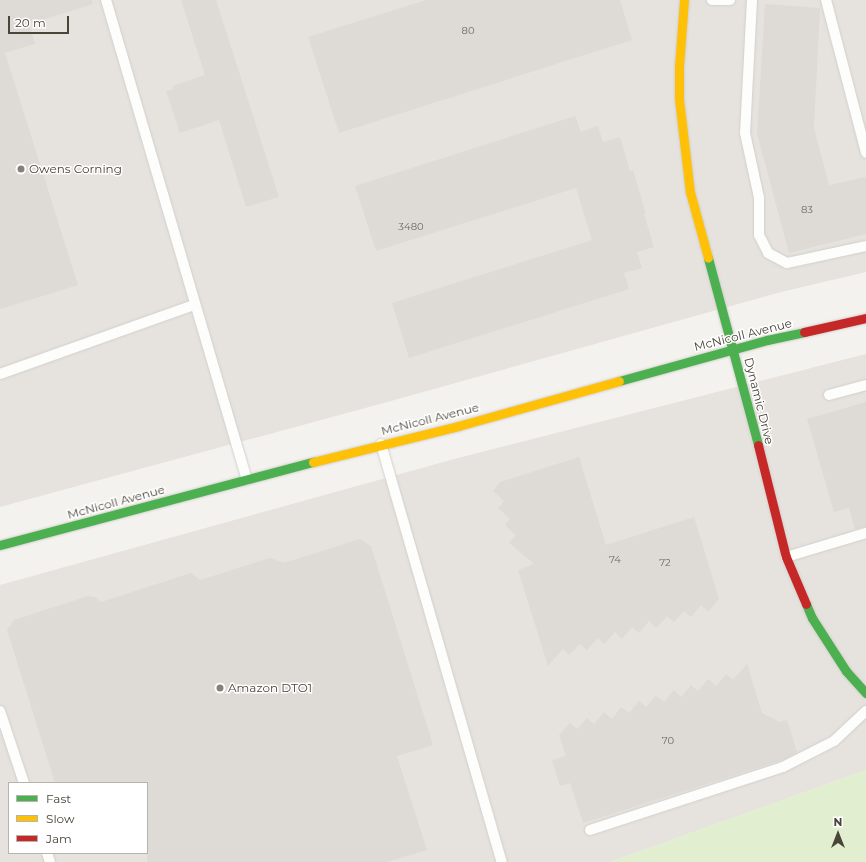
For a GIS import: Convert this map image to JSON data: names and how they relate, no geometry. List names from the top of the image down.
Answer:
{
  "streets": {
    "main road": ["McNicoll Avenue", "Dynamic Drive"]
  },
  "crossings": [
    ["McNicoll Avenue", "Dynamic Drive"]
  ],
  "places": ["Owens Corning", "Amazon DTO1"],
  "house_numbers": [
    "80",
    "83",
    "3480",
    "74",
    "72",
    "70"
  ],
  "legend": ["Fast", "Slow", "Jam"],
  "scale_bar": "20 m",
  "north": "top"
}
